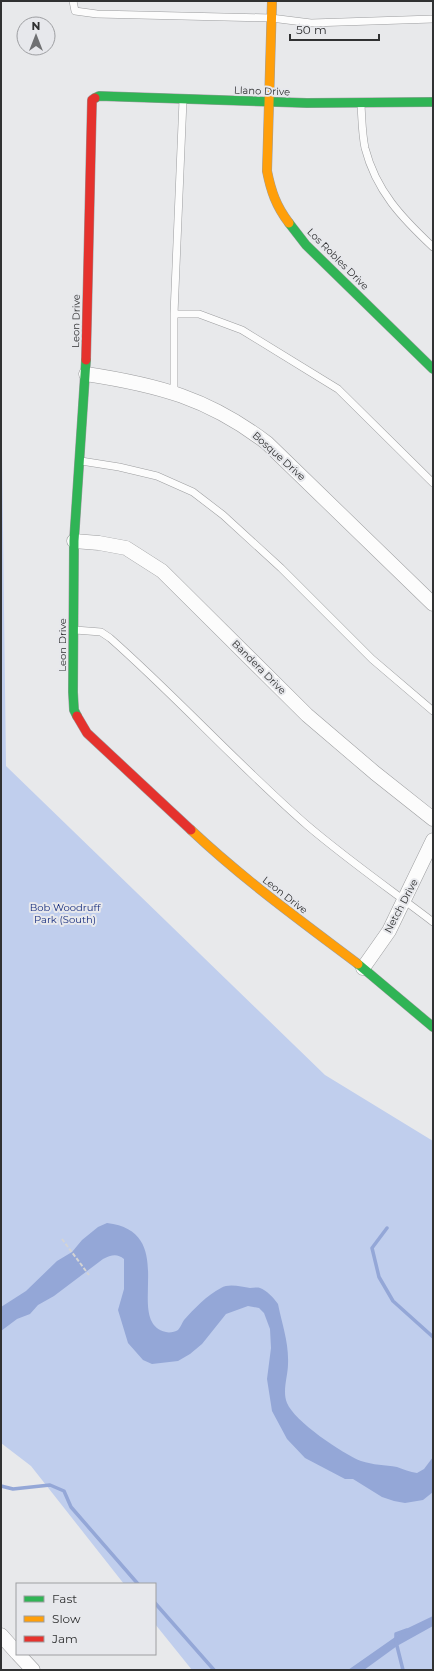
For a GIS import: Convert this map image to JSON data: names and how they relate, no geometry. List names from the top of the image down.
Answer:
{
  "streets": {
    "street": [
      "Llano Drive",
      "Los Robles Drive",
      "Leon Drive",
      "Bosque Drive",
      "Bandera Drive",
      "Netch Drive"
    ]
  },
  "crossings": [
    ["Llano Drive", "Los Robles Drive"],
    ["Llano Drive", "Leon Drive"],
    ["Leon Drive", "Bosque Drive"],
    ["Leon Drive", "Bandera Drive"],
    ["Leon Drive", "Netch Drive"]
  ],
  "parks": ["Bob Woodruff Park (South)"],
  "legend": ["Fast", "Slow", "Jam"],
  "scale_bar": "50 m",
  "north": "top"
}
